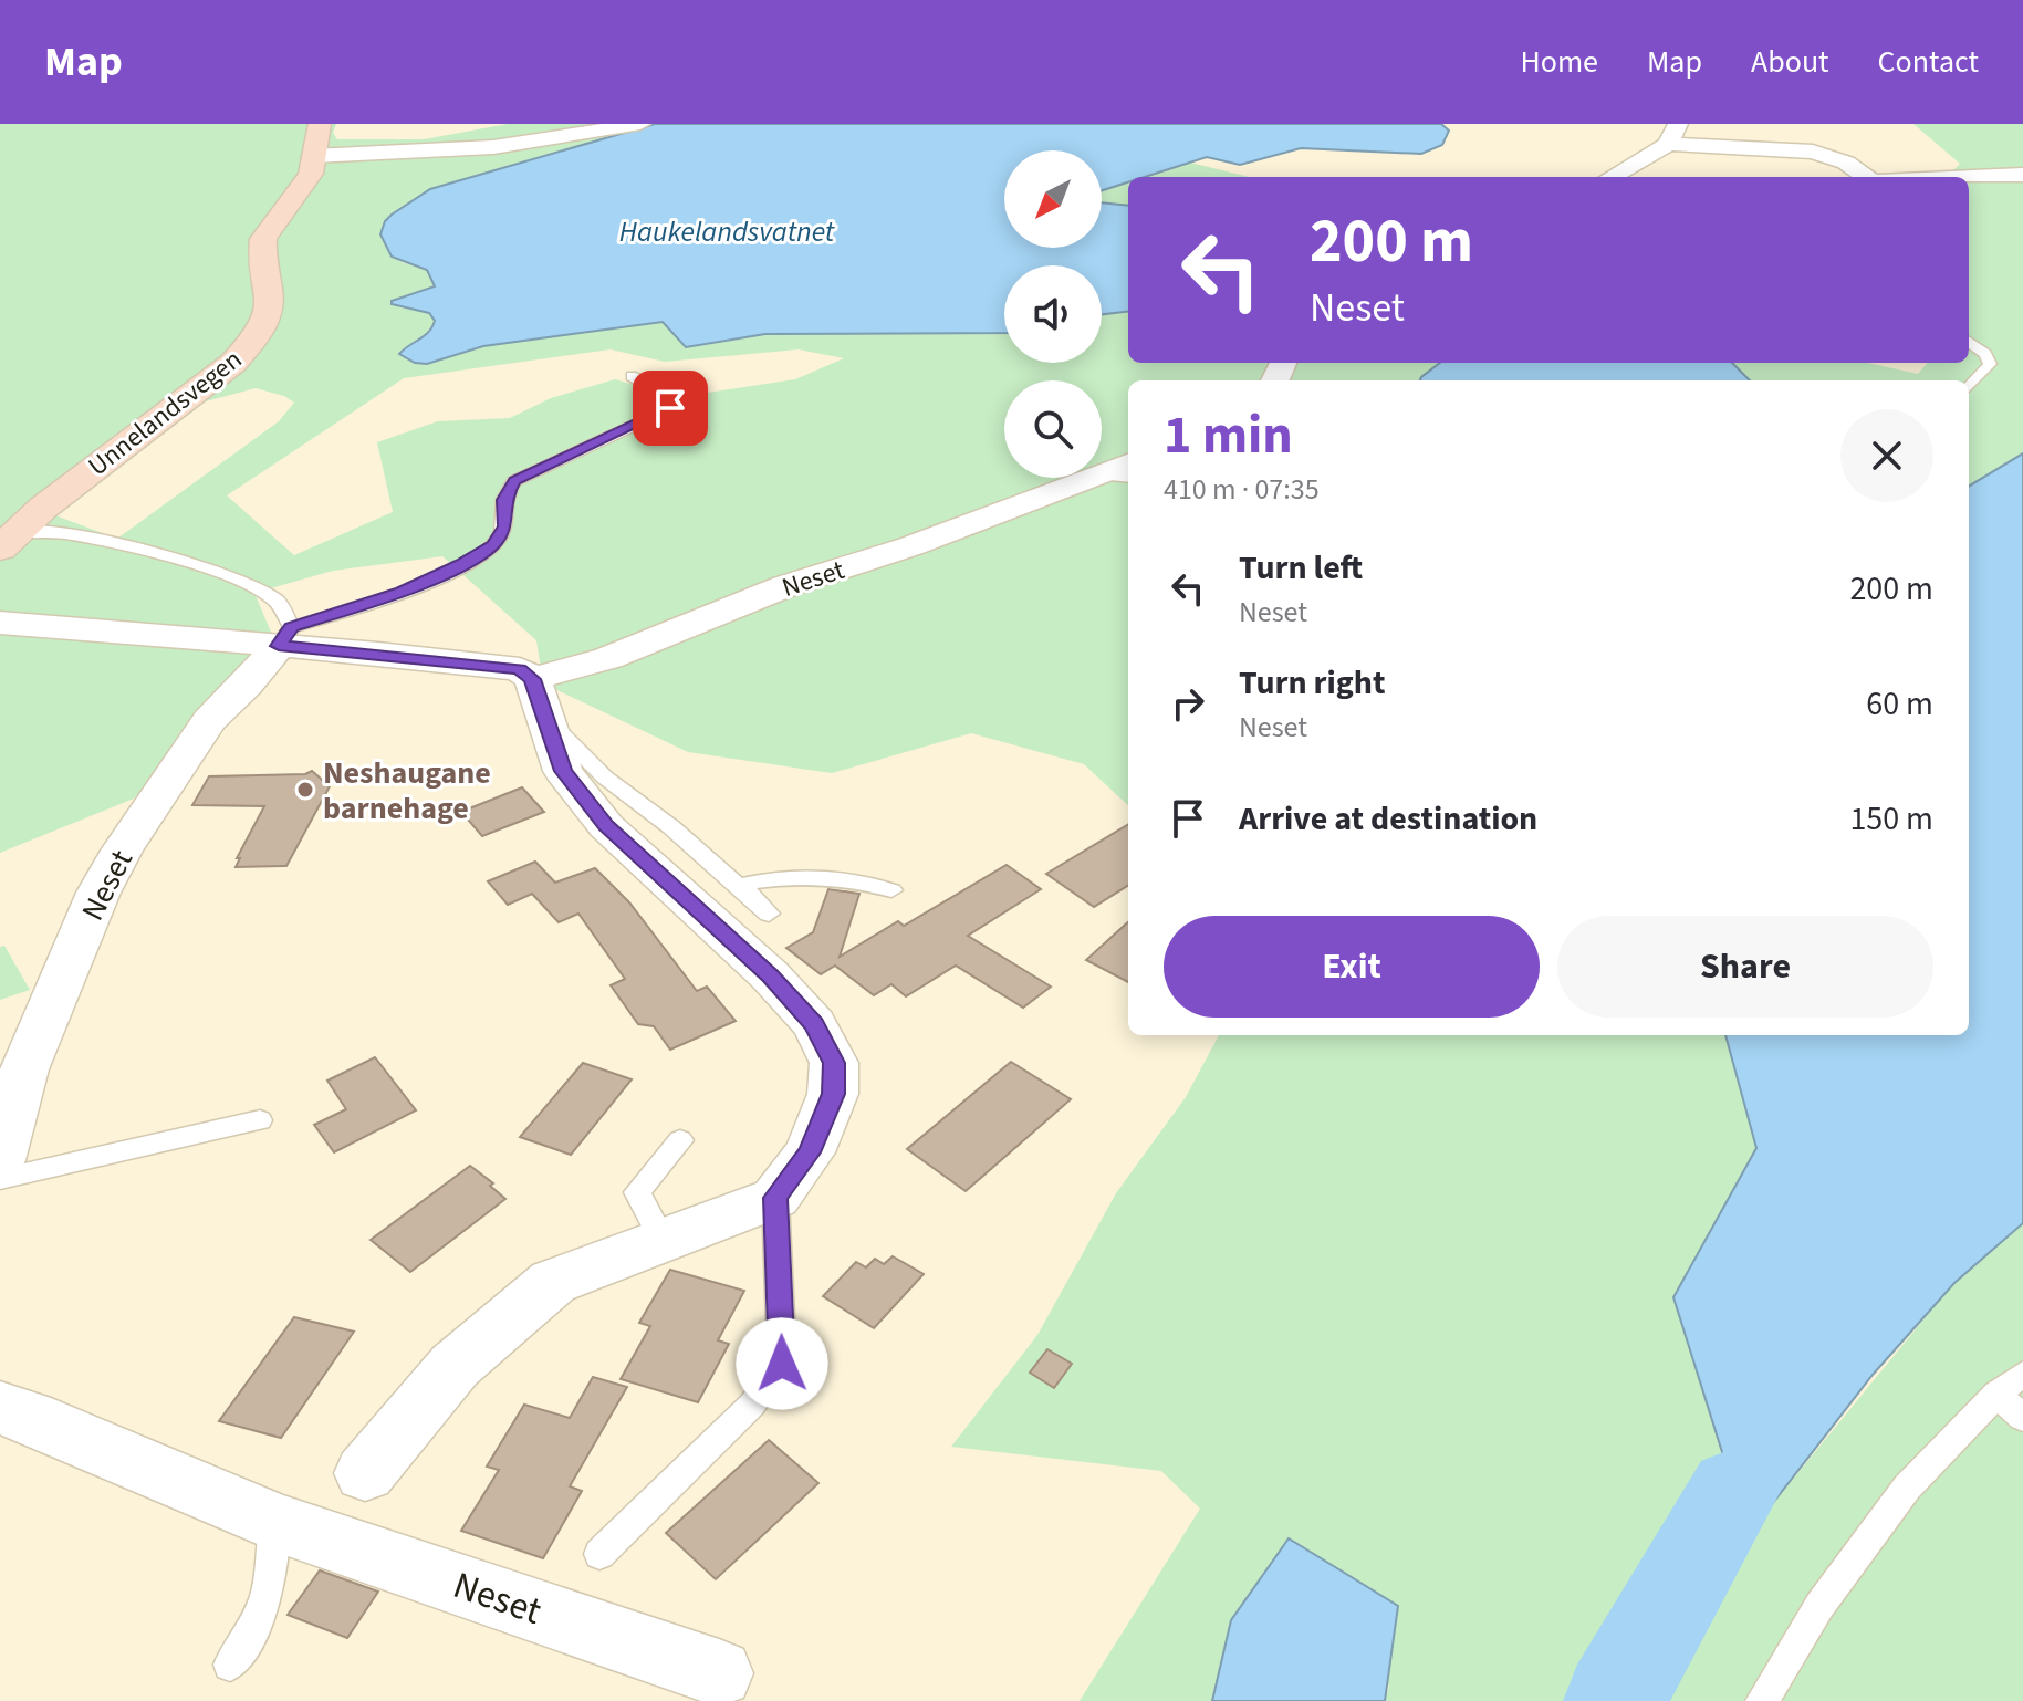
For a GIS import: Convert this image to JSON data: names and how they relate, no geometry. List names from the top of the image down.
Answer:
{
  "streets": {
    "main road": ["Unnelandsvegen"],
    "street": ["Neset"]
  },
  "water": ["Haukelandsvatnet"],
  "places": ["Neshaugane barnehage"],
  "north": "bottom left",
  "page": {
    "header": "Map",
    "nav": [
      "Home",
      "Map",
      "About",
      "Contact"
    ],
    "turn": ["200 m", "Neset"],
    "heading": ["1 min", "410 m · 07:35"],
    "list": [
      {
        "name": "Turn left",
        "note": "Neset",
        "value": "200 m"
      },
      {
        "name": "Turn right",
        "note": "Neset",
        "value": "60 m"
      },
      {
        "name": "Arrive at destination",
        "value": "150 m"
      }
    ],
    "buttons": ["Exit", "Share"]
  }
}
